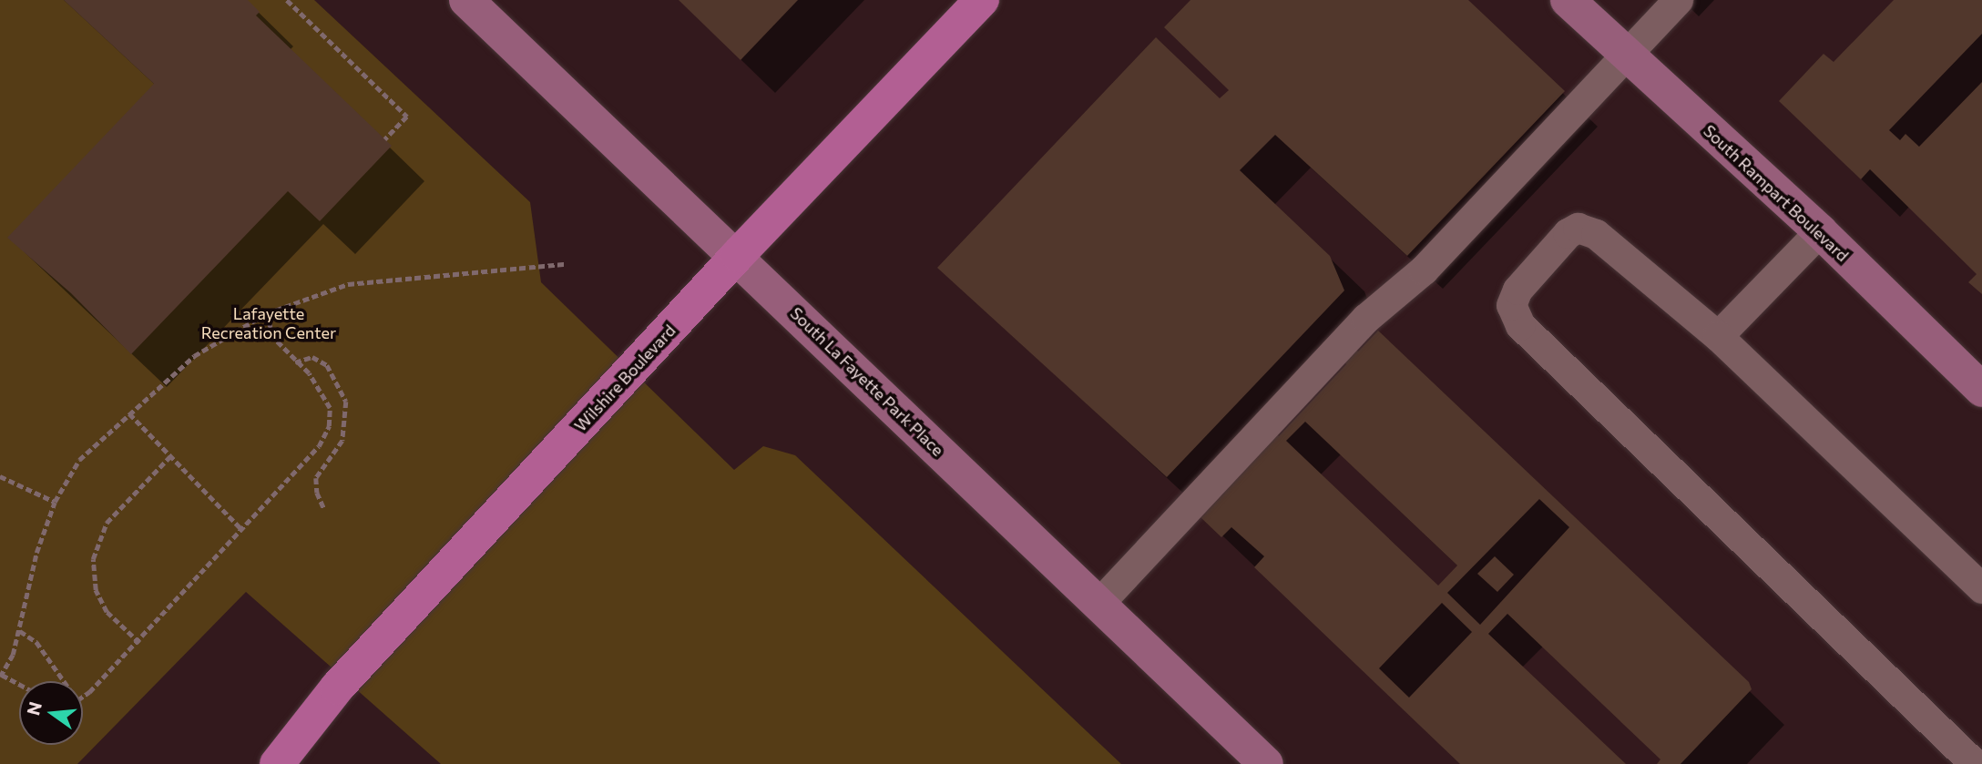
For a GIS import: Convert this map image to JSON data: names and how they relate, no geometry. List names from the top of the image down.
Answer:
{
  "streets": {
    "main road": ["Wilshire Boulevard"],
    "street": ["South Rampart Boulevard", "South La Fayette Park Place"]
  },
  "crossings": [
    ["Wilshire Boulevard", "South La Fayette Park Place"]
  ],
  "parks": ["Lafayette Recreation Center"],
  "north": "left"
}
